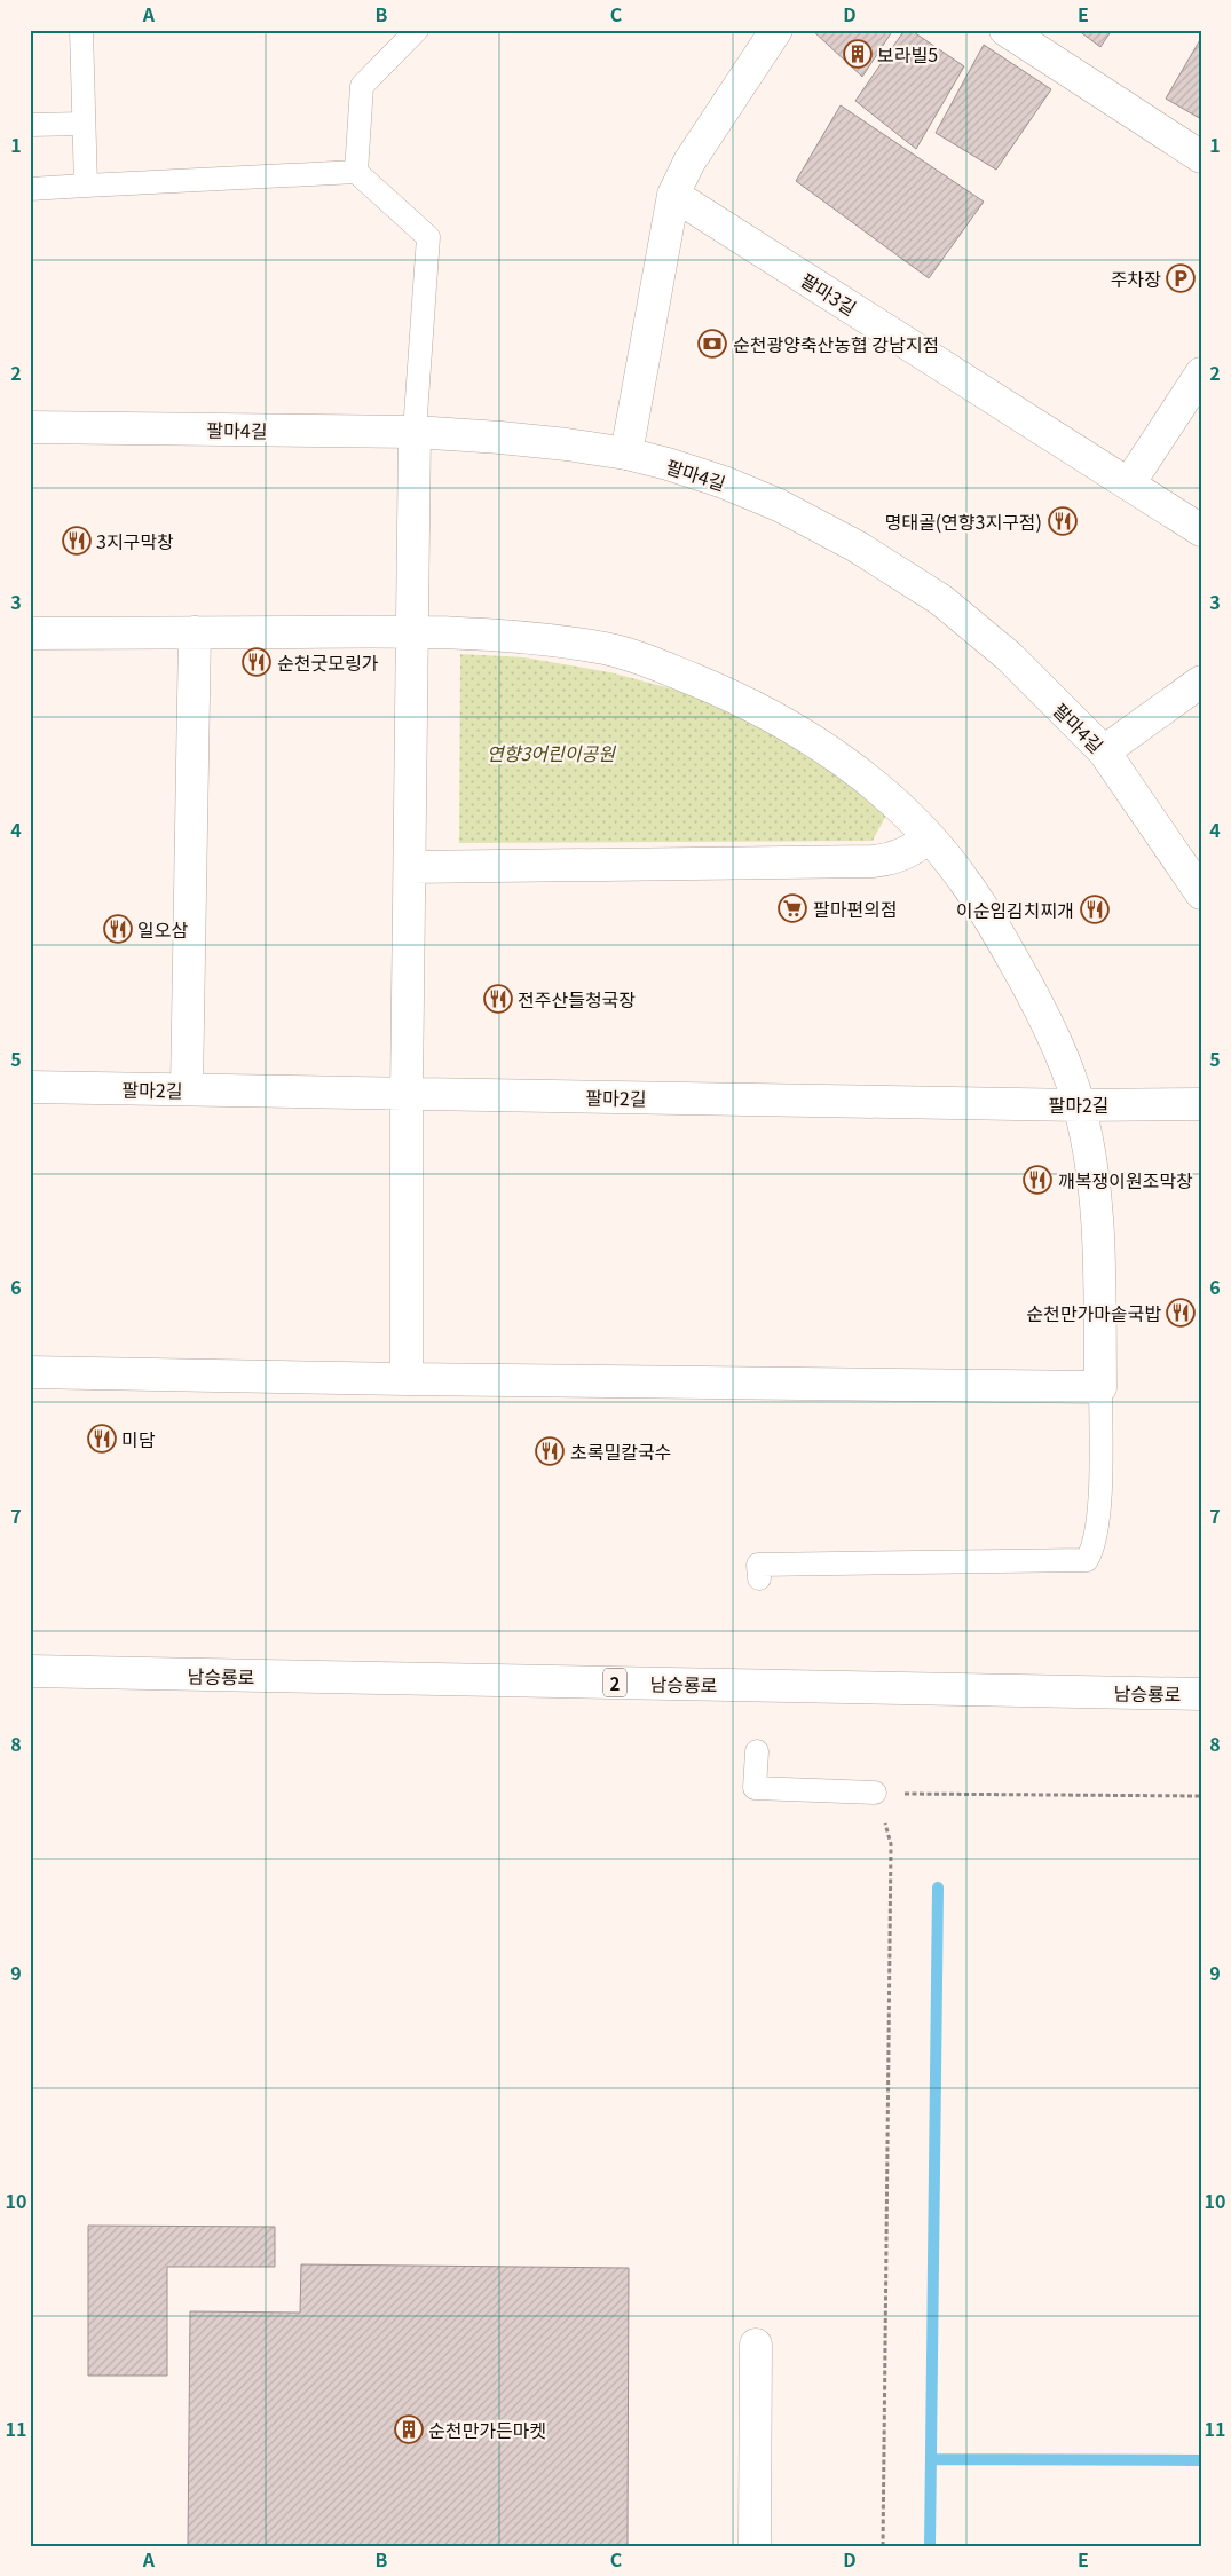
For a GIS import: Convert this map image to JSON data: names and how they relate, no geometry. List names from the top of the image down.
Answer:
{
  "streets": {
    "street": [
      "팔마3길",
      "팔마4길",
      "팔마2길",
      "남승룡로",
      "2"
    ]
  },
  "parks": ["연향3어린이공원"],
  "places": {
    "building": ["보라빌5", "순천만가든마켓"],
    "parking": ["주차장"],
    "bank": ["순천광양축산농협 강남지점"],
    "restaurant": [
      "명태골(연향3지구점)",
      "3지구막창",
      "순천굿모링가",
      "이순임김치찌개",
      "일오삼",
      "전주산들청국장",
      "깨복쟁이원조막창",
      "순천만가마솥국밥",
      "미담",
      "초록밀칼국수"
    ],
    "supermarket": ["팔마편의점"]
  },
  "grid": {
    "columns": [
      "A",
      "B",
      "C",
      "D",
      "E"
    ],
    "rows": [
      "1",
      "2",
      "3",
      "4",
      "5",
      "6",
      "7",
      "8",
      "9",
      "10",
      "11"
    ]
  }
}
